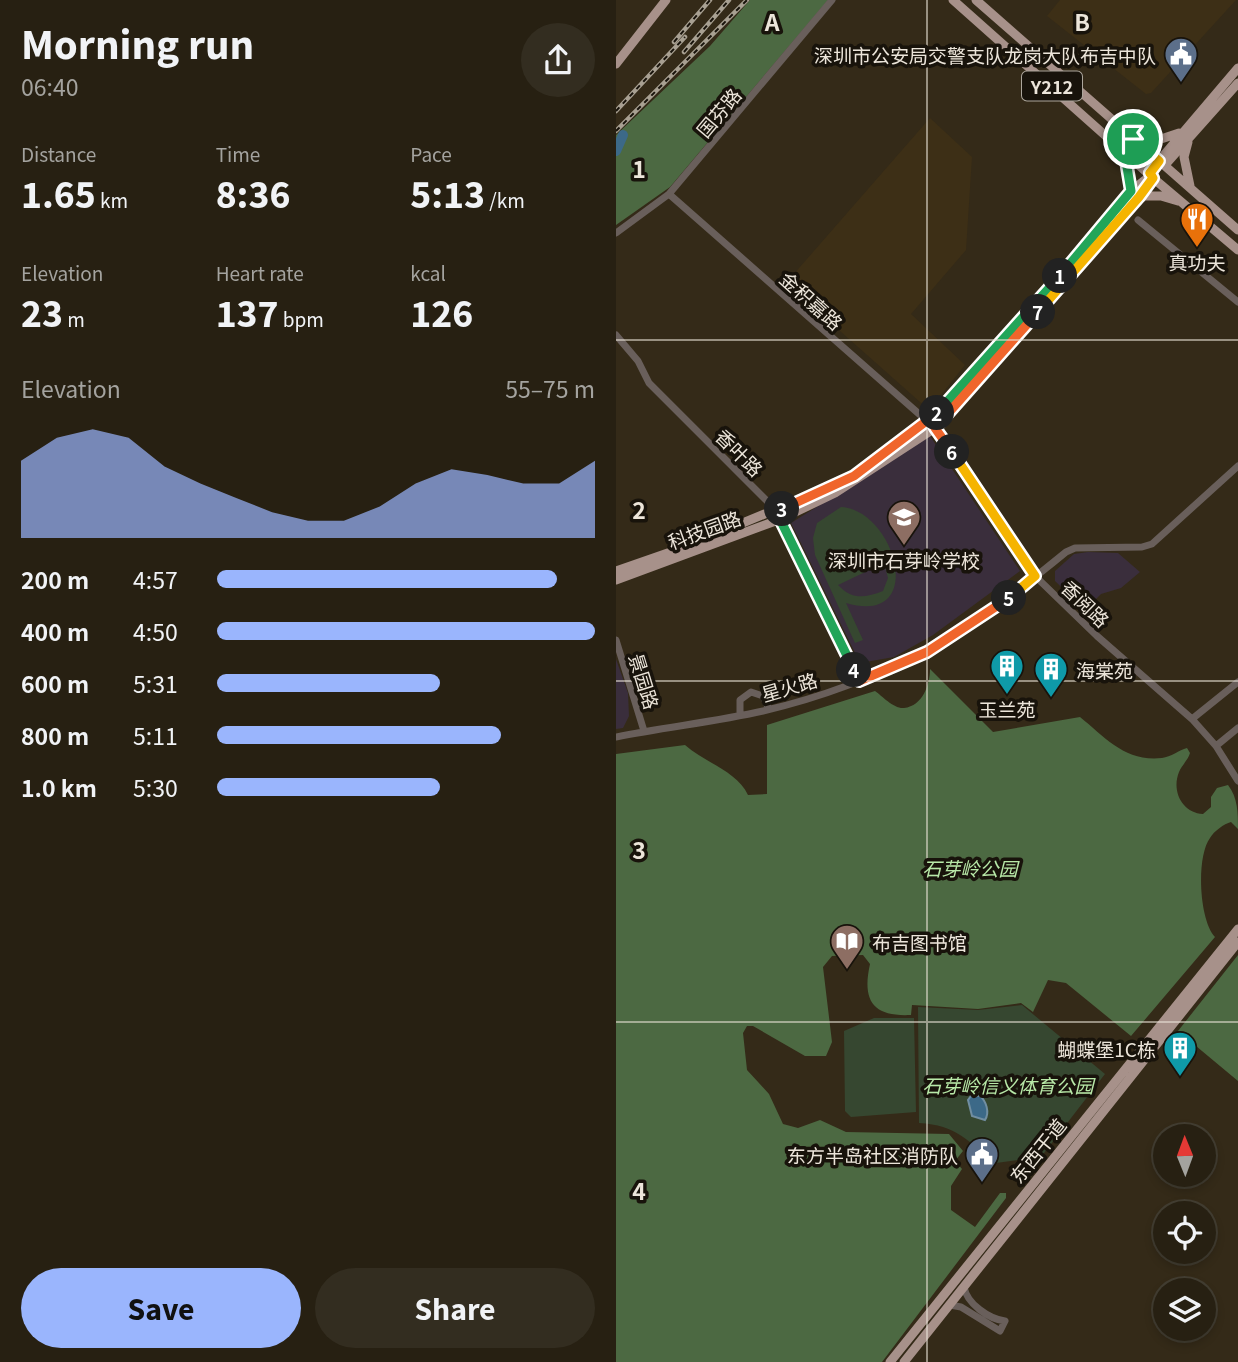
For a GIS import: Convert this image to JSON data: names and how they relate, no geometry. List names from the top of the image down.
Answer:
{
  "streets": {
    "main road": ["Y212", "科技园路", "东西干道"],
    "street": [
      "国芬路",
      "金积嘉路",
      "香叶路",
      "香阅路",
      "景园路",
      "星火路"
    ]
  },
  "crossings": [
    ["Y212", "科技园路"],
    ["国芬路", "金积嘉路"],
    ["金积嘉路", "科技园路"],
    ["金积嘉路", "香阅路"],
    ["香叶路", "科技园路"],
    ["香叶路", "星火路"],
    ["科技园路", "香阅路"],
    ["香阅路", "星火路"],
    ["景园路", "星火路"]
  ],
  "parks": ["石芽岭公园", "石芽岭信义体育公园"],
  "places": {
    "public building": ["深圳市公安局交警支队龙岗大队布吉中队", "东方半岛社区消防队"],
    "restaurant": ["真功夫"],
    "school or university": ["深圳市石芽岭学校"],
    "building": ["玉兰苑", "海棠苑", "蝴蝶堡1C栋"],
    "library": ["布吉图书馆"]
  },
  "north": "top",
  "page": {
    "heading": ["Morning run", "06:40"],
    "stats": [
      ["Distance", "1.65 km"],
      ["Time", "8:36"],
      ["Pace", "5:13 /km"],
      ["Elevation", "23 m"],
      ["Heart rate", "137 bpm"],
      ["kcal", "126"]
    ],
    "pins": [
      "1",
      "7",
      "2",
      "6",
      "3",
      "5",
      "4"
    ],
    "chart": ["Elevation", "55–75 m"],
    "list": [
      {
        "name": "200 m",
        "note": "4:57"
      },
      {
        "name": "400 m",
        "note": "4:50"
      },
      {
        "name": "600 m",
        "note": "5:31"
      },
      {
        "name": "800 m",
        "note": "5:11"
      },
      {
        "name": "1.0 km",
        "note": "5:30"
      }
    ],
    "buttons": ["Save", "Share"]
  },
  "grid": {
    "columns": ["A", "B"],
    "rows": [
      "1",
      "2",
      "3",
      "4"
    ]
  }
}
